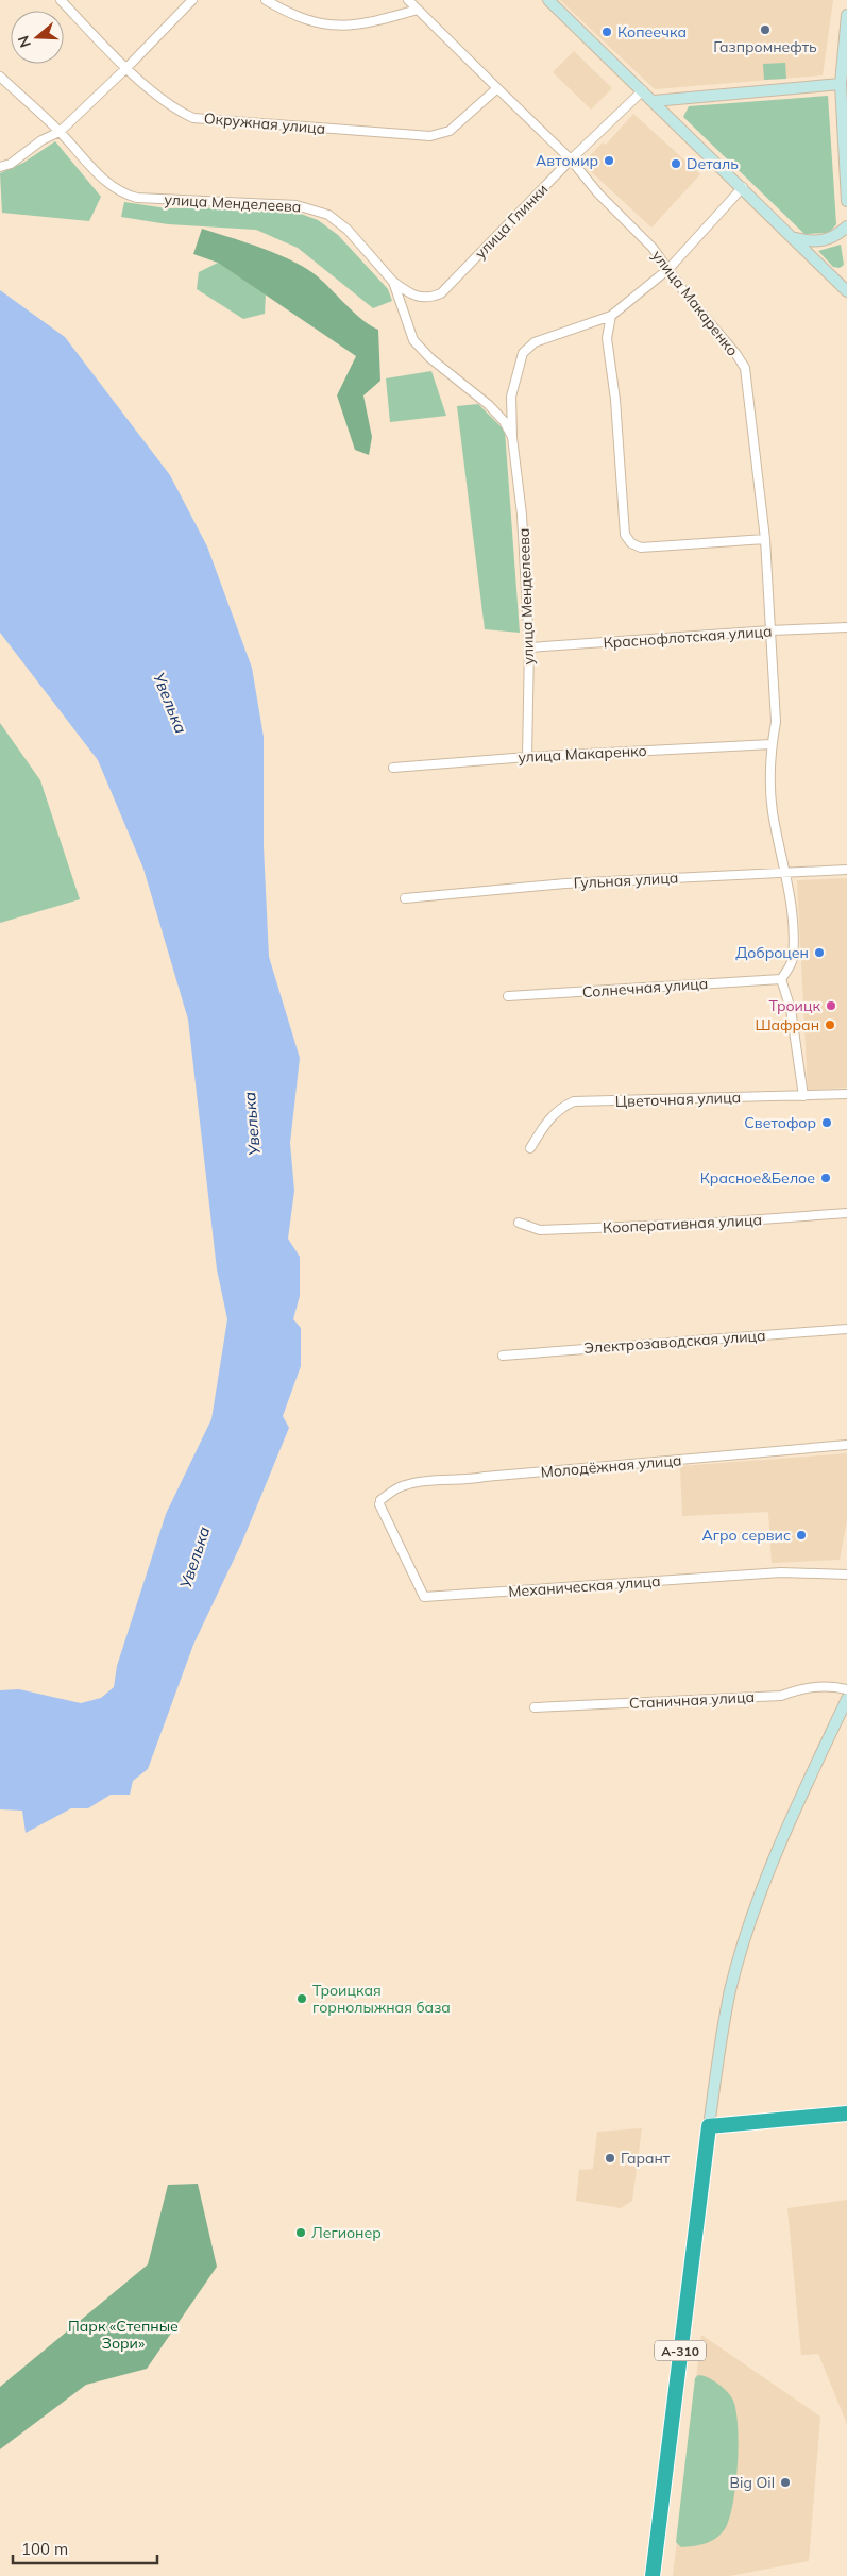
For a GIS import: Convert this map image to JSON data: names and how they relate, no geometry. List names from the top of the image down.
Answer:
{
  "streets": {
    "highway": ["А-310"],
    "street": [
      "Окружная улица",
      "улица Менделеева",
      "улица Глинки",
      "улица Макаренко",
      "Краснофлотская улица",
      "Гульная улица",
      "Солнечная улица",
      "Цветочная улица",
      "Кооперативная улица",
      "Электрозаводская улица",
      "Молодёжная улица",
      "Механическая улица",
      "Станичная улица"
    ]
  },
  "crossings": [
    ["улица Менделеева", "улица Глинки"],
    ["улица Менделеева", "улица Макаренко"],
    ["улица Менделеева", "Краснофлотская улица"],
    ["улица Глинки", "улица Макаренко"],
    ["улица Макаренко", "Краснофлотская улица"],
    ["улица Макаренко", "Гульная улица"],
    ["улица Макаренко", "Солнечная улица"],
    ["Молодёжная улица", "Механическая улица"]
  ],
  "water": ["Увелька"],
  "parks": ["Парк «Степные Зори»"],
  "places": [
    "Газпромнефть",
    "Копеечка",
    "Автомир",
    "Dеталь",
    "Доброцен",
    "Троицк",
    "Шафран",
    "Светофор",
    "Красное&Белое",
    "Агро сервис",
    "Троицкая горнолыжная база",
    "Гарант",
    "Легионер",
    "Big Oil"
  ],
  "scale_bar": "100 m",
  "north": "left"
}
